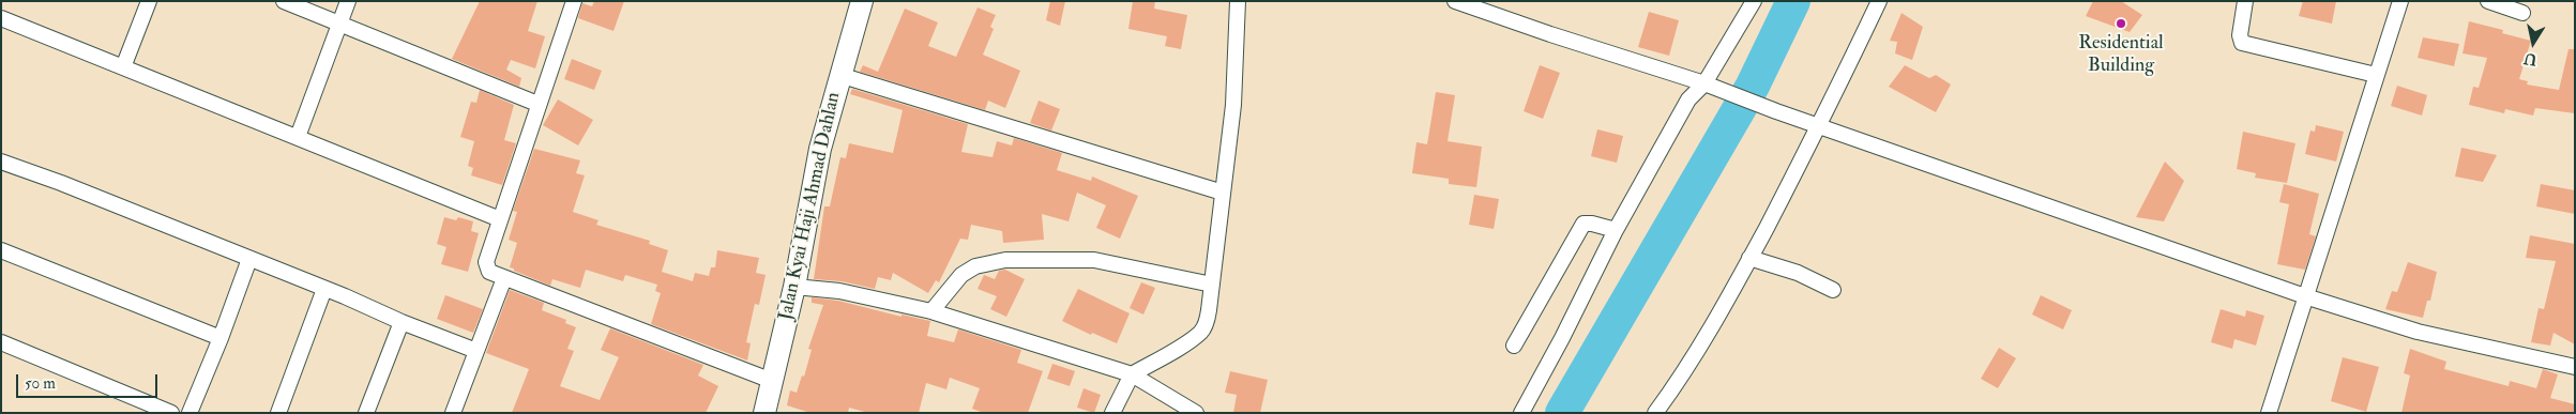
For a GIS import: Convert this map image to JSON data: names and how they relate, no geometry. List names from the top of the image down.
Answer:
{
  "streets": {
    "street": ["Jalan Kyai Haji Ahmad Dahlan"]
  },
  "places": ["Residential Building"],
  "scale_bar": "50 m",
  "north": "bottom"
}
